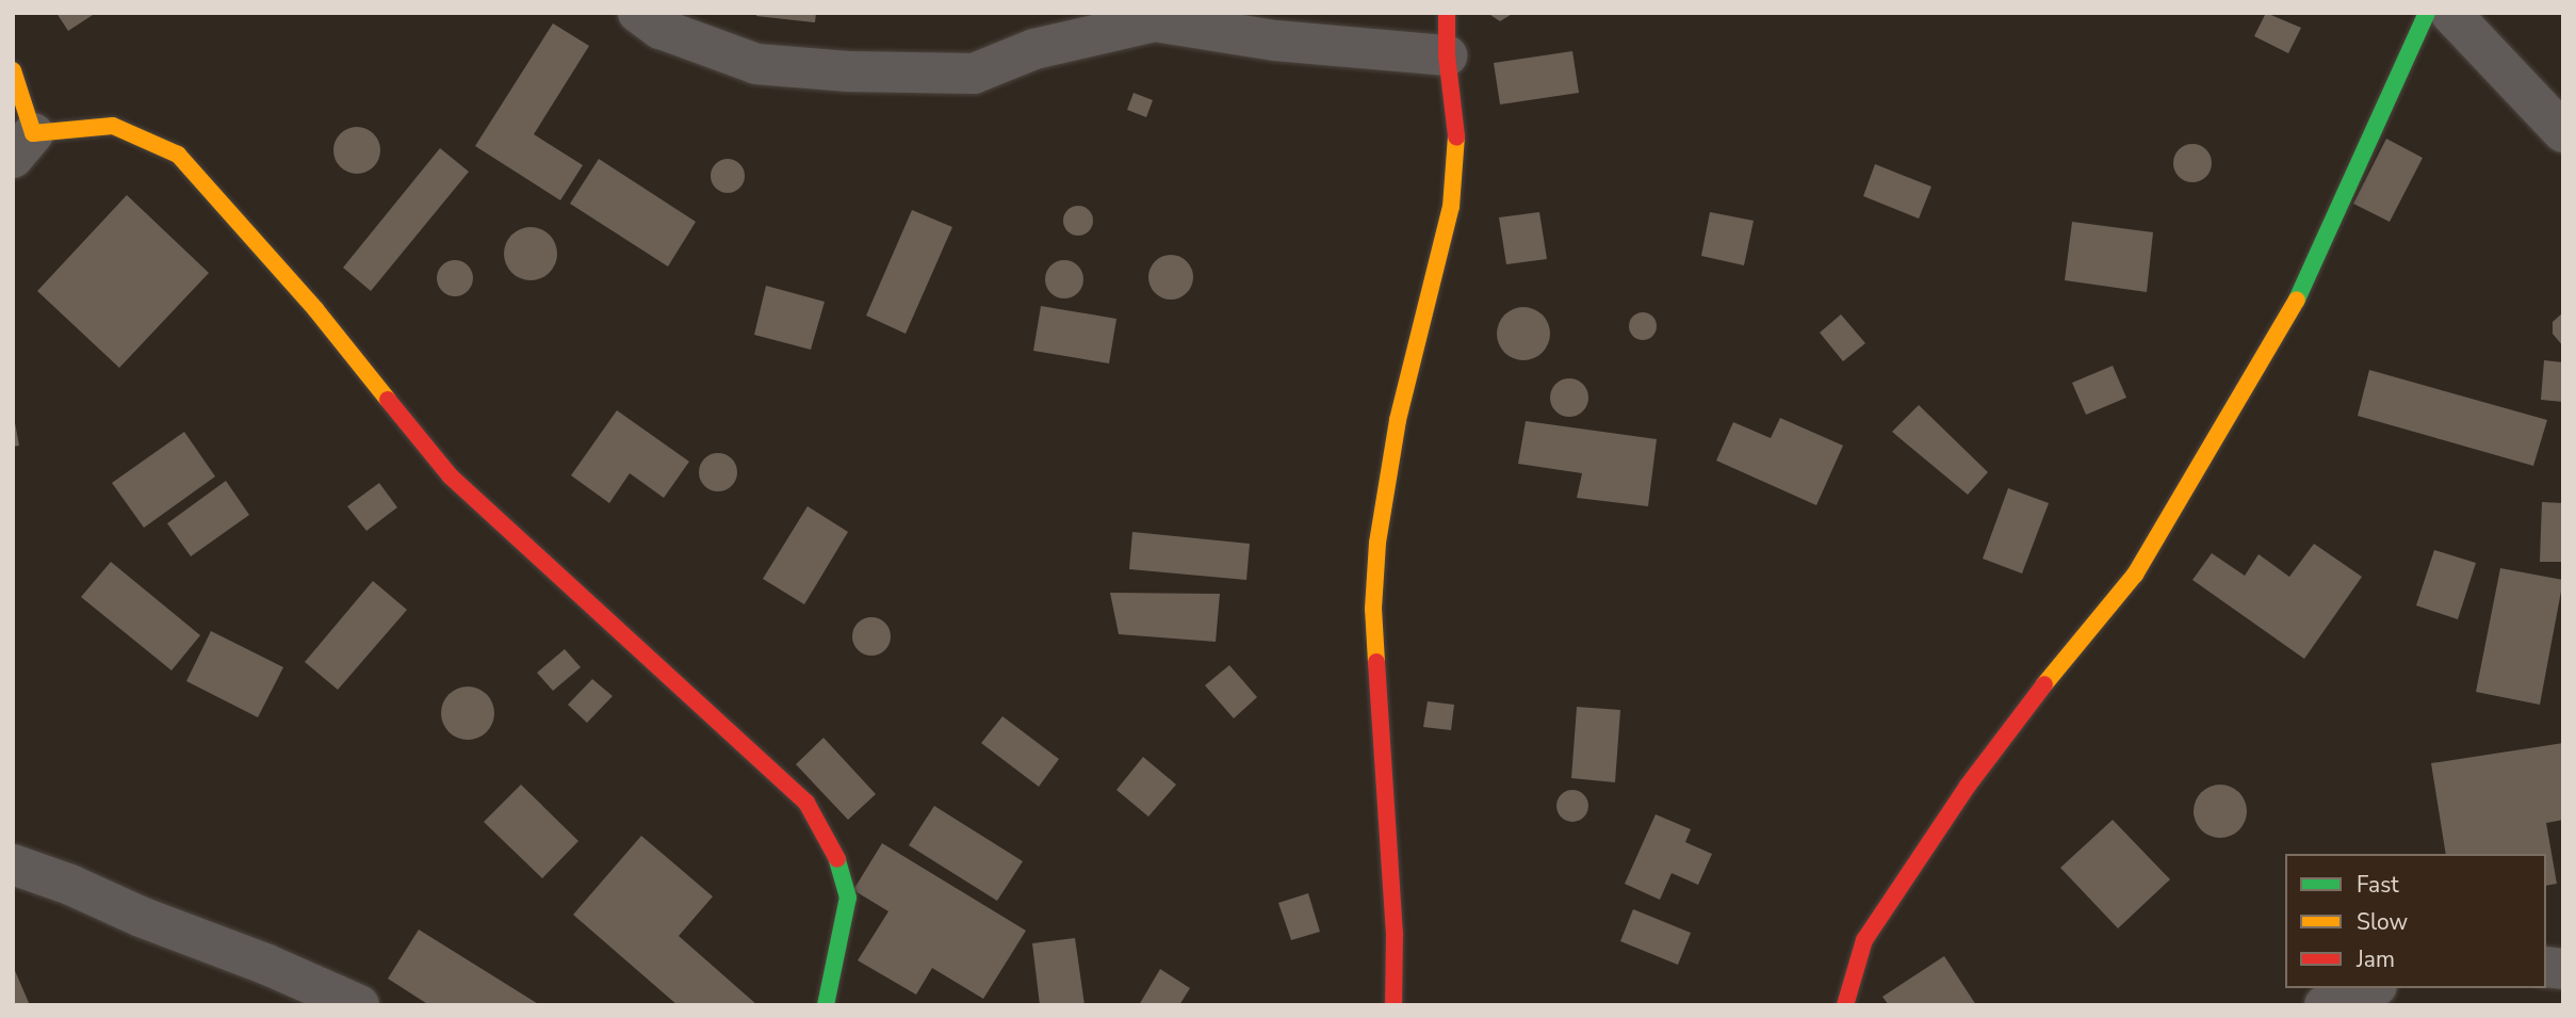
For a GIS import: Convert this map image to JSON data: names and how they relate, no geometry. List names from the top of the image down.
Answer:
{
  "legend": ["Fast", "Slow", "Jam"]
}
